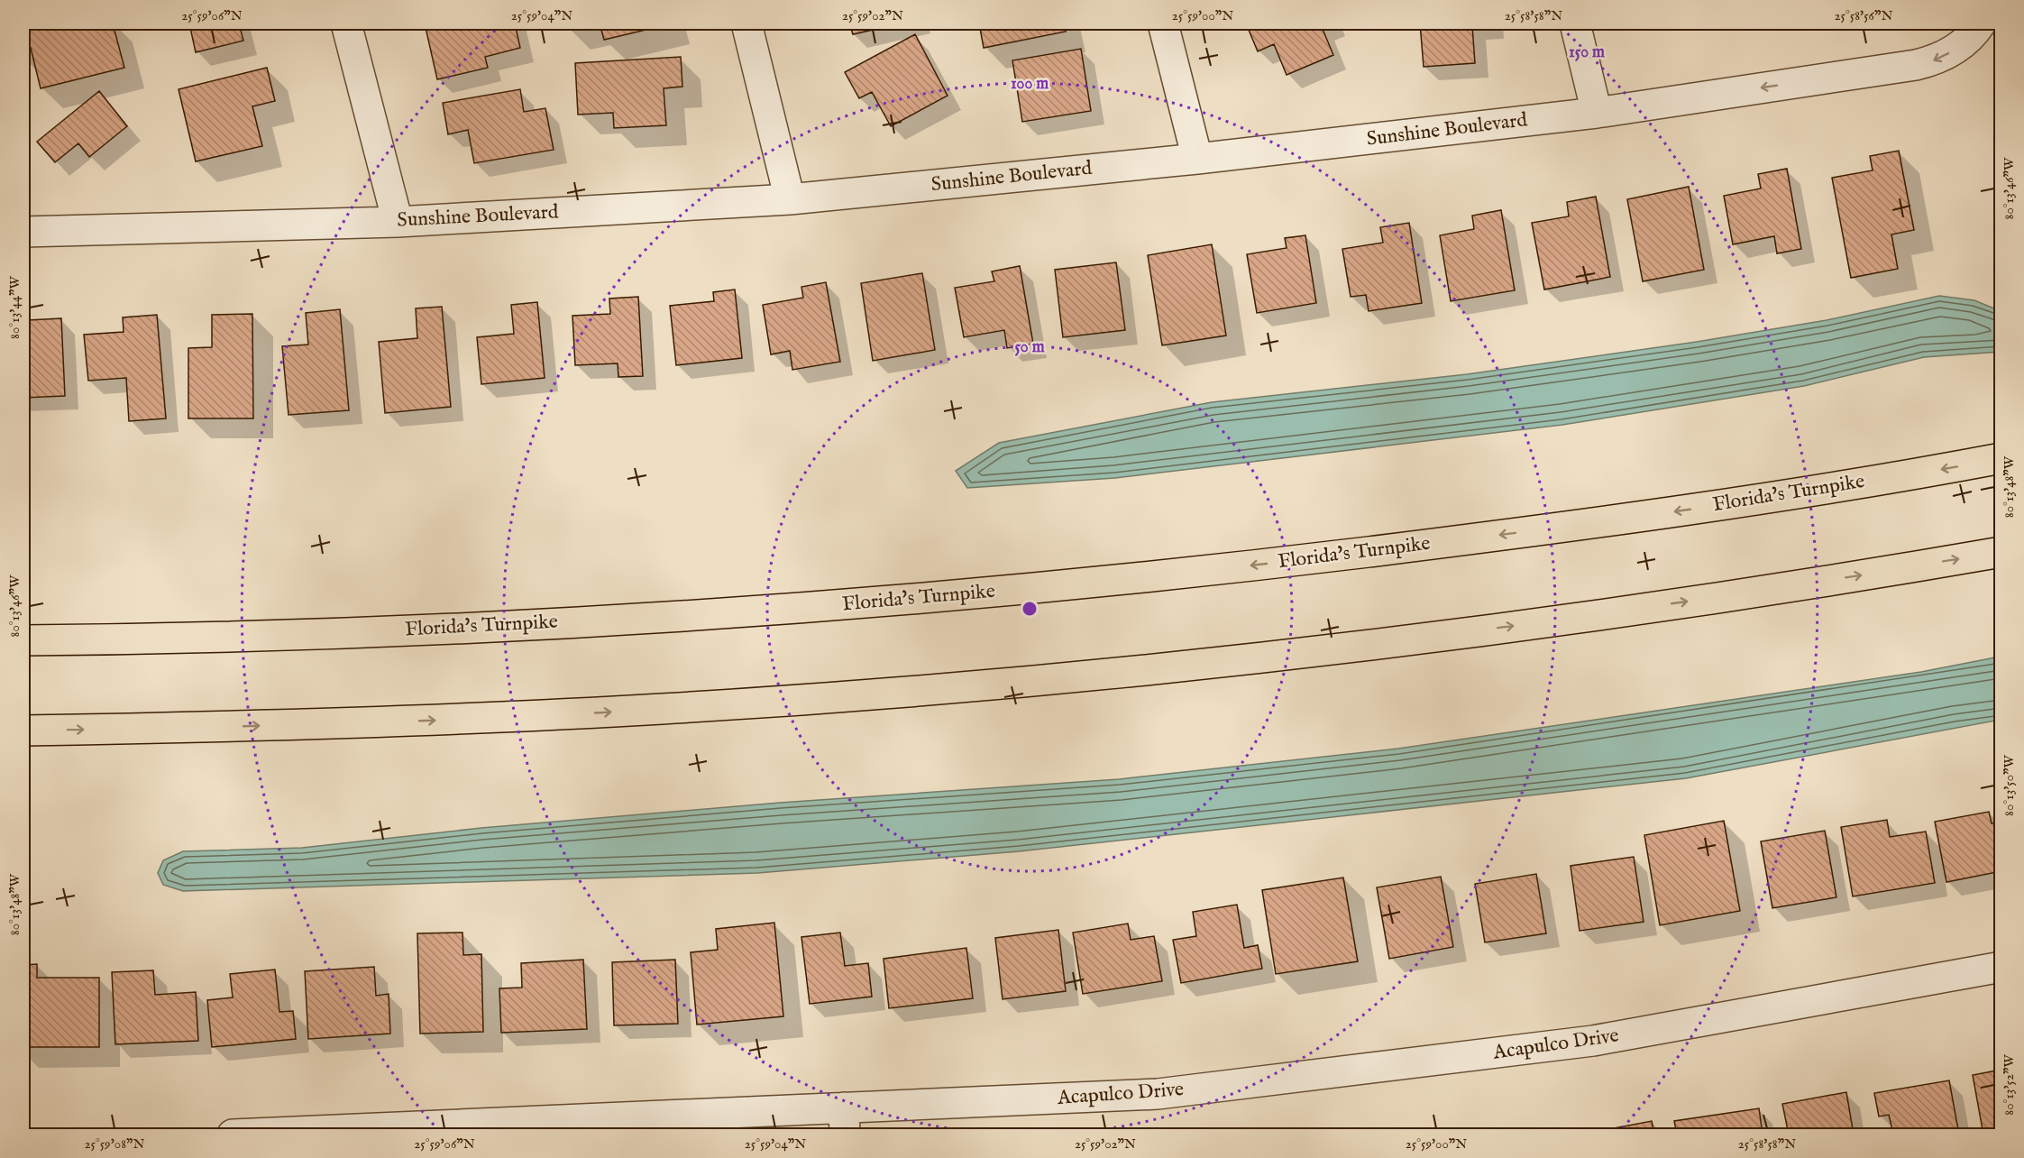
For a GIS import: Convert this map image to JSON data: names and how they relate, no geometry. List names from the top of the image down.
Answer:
{
  "streets": {
    "highway": ["Florida's Turnpike"],
    "street": ["Sunshine Boulevard", "Acapulco Drive"]
  },
  "coordinates": [
    "25°59'06\"N",
    "25°59'04\"N",
    "25°59'02\"N",
    "25°59'00\"N",
    "25°58'58\"N",
    "25°58'56\"N",
    "80°13'46\"W",
    "80°13'44\"W",
    "80°13'48\"W",
    "80°13'50\"W",
    "80°13'52\"W",
    "25°59'08\"N"
  ],
  "rings": ["150 m", "100 m", "50 m"]
}
